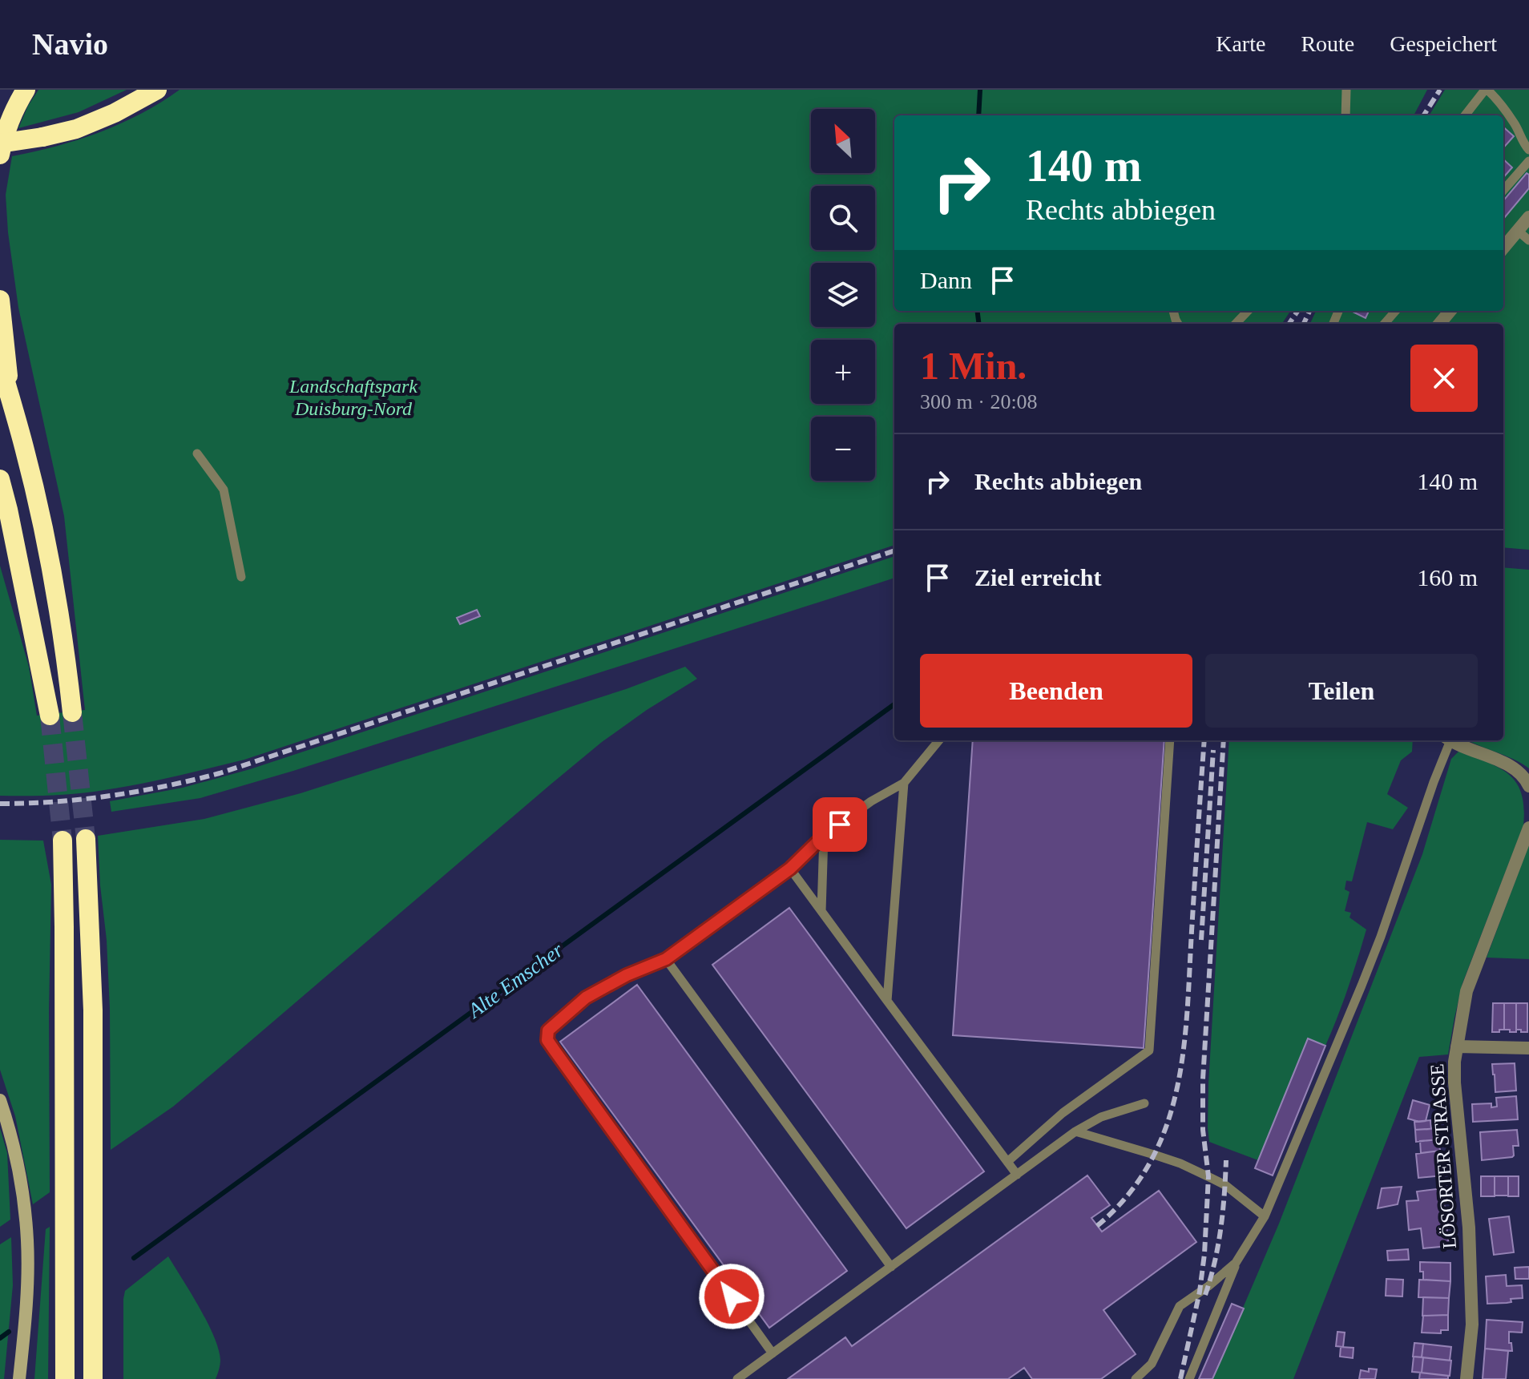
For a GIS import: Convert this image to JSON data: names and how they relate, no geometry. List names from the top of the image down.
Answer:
{
  "streets": {
    "street": ["LÖSORTER STRASSE"]
  },
  "water": ["Alte Emscher"],
  "parks": ["Landschaftspark Duisburg-Nord"],
  "north": "top left",
  "page": {
    "header": "Navio",
    "nav": ["Karte", "Route", "Gespeichert"],
    "map_buttons": ["+", "−"],
    "turn": ["140 m", "Rechts abbiegen"],
    "then": "Dann",
    "heading": ["1 Min.", "300 m · 20:08"],
    "list": [
      {
        "name": "Rechts abbiegen",
        "value": "140 m"
      },
      {
        "name": "Ziel erreicht",
        "value": "160 m"
      }
    ],
    "buttons": ["Beenden", "Teilen"]
  }
}
